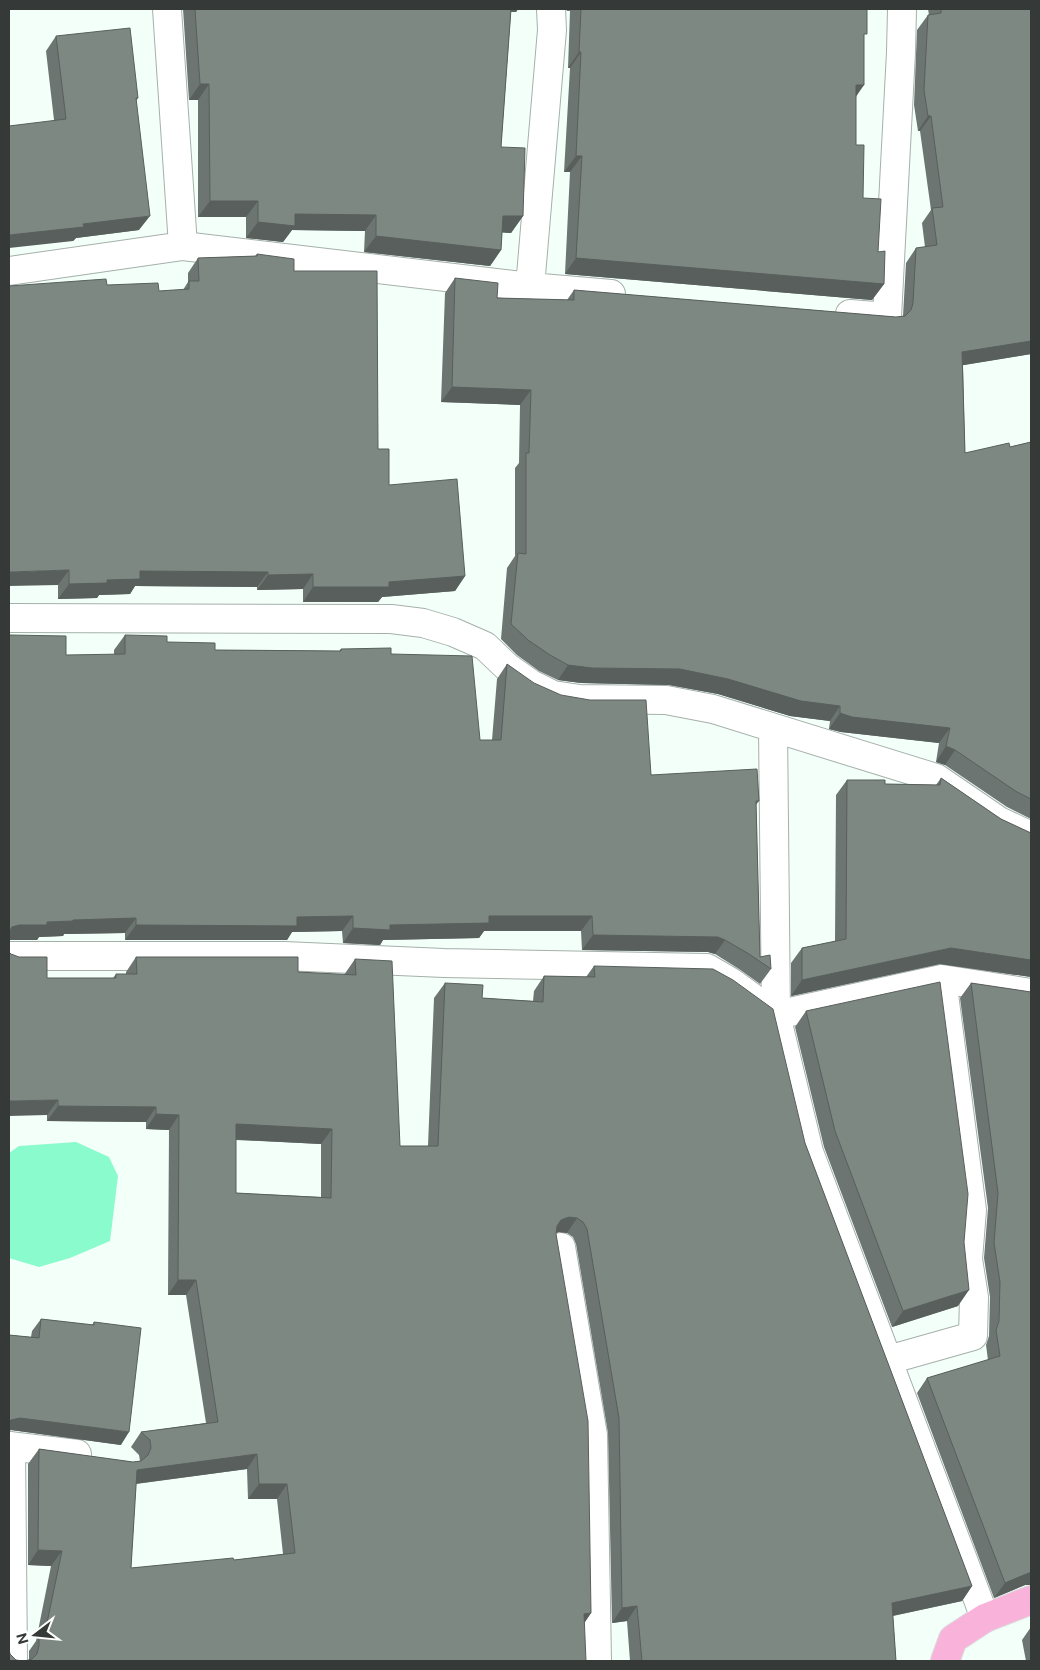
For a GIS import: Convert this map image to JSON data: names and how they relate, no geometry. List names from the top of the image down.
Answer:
{
  "north": "left"
}
